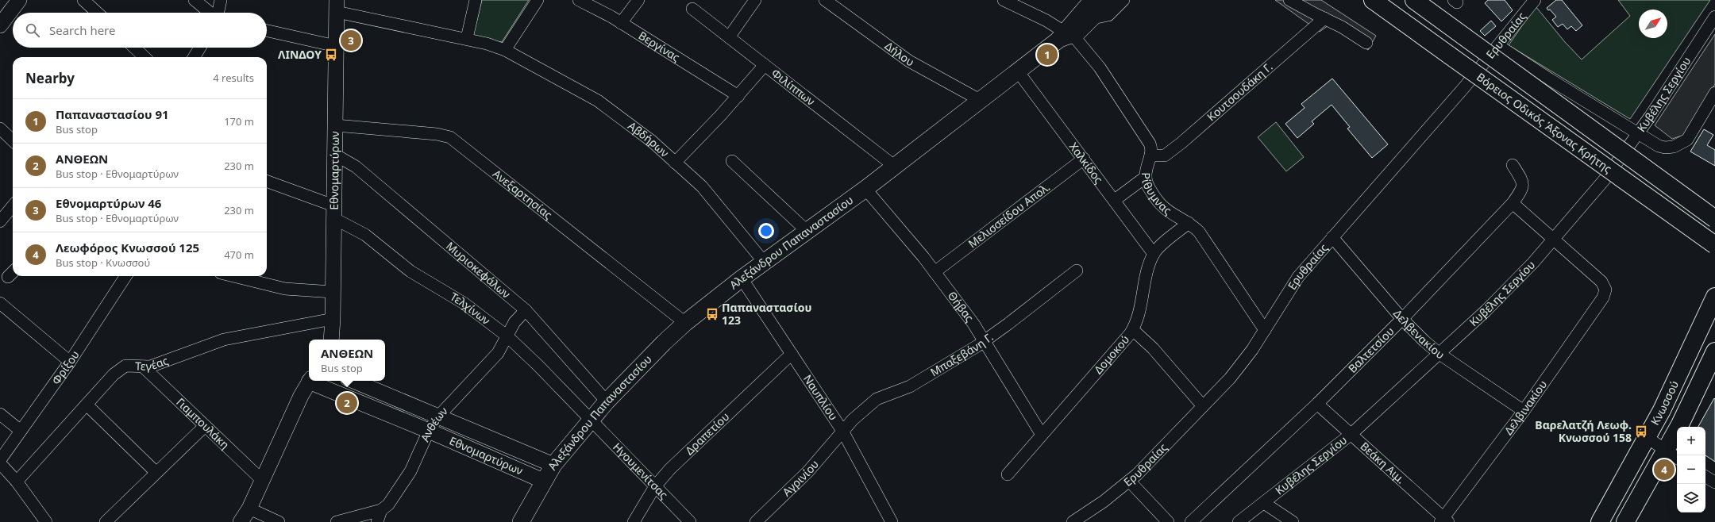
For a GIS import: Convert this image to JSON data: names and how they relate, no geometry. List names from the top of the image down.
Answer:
{
  "streets": {
    "main road": ["Βόρειος Οδικός Άξονας Κρήτης", "Αλεξάνδρου Παπαναστασίου", "Κνωσσού"],
    "street": [
      "Ερυθραίας",
      "Βεργίνας",
      "Δήλου",
      "Φιλίππων",
      "Κουτσουδάκη Γ.",
      "Κυβέλης Σεργίου",
      "Αβδήρων",
      "Χαλκίδος",
      "Εθνομαρτύρων",
      "Ρίθυμνας",
      "Ανεξαρτησίας",
      "Μελισσείδου Απολ.",
      "Μυριοκεφάλων",
      "Θήβας",
      "Τελχίνων",
      "Δελβενακίου",
      "Βαλτετσίου",
      "Μπαξεβάνη Γ.",
      "Δομοκού",
      "Τεγέας",
      "Φρίξου",
      "Ναυπλίου",
      "Δελβινακίου",
      "Γιαμπουλάκη",
      "Ανθέων",
      "Δραπετίου",
      "Βεάκη Αιμ.",
      "Ηγουμενίτσας",
      "Αγρινίου"
    ]
  },
  "crossings": [
    ["Ερυθραίας", "Ρίθυμνας"],
    ["Ερυθραίας", "Δελβενακίου"],
    ["Δήλου", "Αλεξάνδρου Παπαναστασίου"],
    ["Φιλίππων", "Αλεξάνδρου Παπαναστασίου"],
    ["Κουτσουδάκη Γ.", "Ρίθυμνας"],
    ["Κυβέλης Σεργίου", "Δελβενακίου"],
    ["Κυβέλης Σεργίου", "Δελβινακίου"],
    ["Κυβέλης Σεργίου", "Βεάκη Αιμ."],
    ["Αβδήρων", "Αλεξάνδρου Παπαναστασίου"],
    ["Χαλκίδος", "Μελισσείδου Απολ."],
    ["Χαλκίδος", "Αλεξάνδρου Παπαναστασίου"],
    ["Χαλκίδος", "Δομοκού"],
    ["Εθνομαρτύρων", "Ανεξαρτησίας"],
    ["Εθνομαρτύρων", "Αλεξάνδρου Παπαναστασίου"],
    ["Εθνομαρτύρων", "Μυριοκεφάλων"],
    ["Εθνομαρτύρων", "Τελχίνων"],
    ["Εθνομαρτύρων", "Τεγέας"],
    ["Εθνομαρτύρων", "Ανθέων"],
    ["Ρίθυμνας", "Αλεξάνδρου Παπαναστασίου"],
    ["Ανεξαρτησίας", "Αλεξάνδρου Παπαναστασίου"],
    ["Μελισσείδου Απολ.", "Θήβας"],
    ["Αλεξάνδρου Παπαναστασίου", "Μυριοκεφάλων"],
    ["Αλεξάνδρου Παπαναστασίου", "Θήβας"],
    ["Αλεξάνδρου Παπαναστασίου", "Τελχίνων"],
    ["Αλεξάνδρου Παπαναστασίου", "Ναυπλίου"],
    ["Αλεξάνδρου Παπαναστασίου", "Ηγουμενίτσας"],
    ["Μυριοκεφάλων", "Ανθέων"],
    ["Θήβας", "Μπαξεβάνη Γ."],
    ["Θήβας", "Δομοκού"],
    ["Τελχίνων", "Ανθέων"],
    ["Τελχίνων", "Ηγουμενίτσας"],
    ["Δελβενακίου", "Βαλτετσίου"],
    ["Δελβενακίου", "Δελβινακίου"],
    ["Βαλτετσίου", "Βεάκη Αιμ."],
    ["Μπαξεβάνη Γ.", "Ναυπλίου"],
    ["Μπαξεβάνη Γ.", "Αγρινίου"],
    ["Τεγέας", "Γιαμπουλάκη"],
    ["Ναυπλίου", "Δραπετίου"],
    ["Ναυπλίου", "Αγρινίου"],
    ["Δελβινακίου", "Βεάκη Αιμ."],
    ["Δραπετίου", "Ηγουμενίτσας"]
  ],
  "places": {
    "bus stop": ["ΛΙΝΔΟΥ", "Παπαναστασίου 123", "Βαρελατζή Λεωφ. Κνωσσού 158"]
  },
  "north": "top right",
  "page": {
    "search": "Search here",
    "pins": [
      "3",
      "1",
      "2",
      "4"
    ],
    "heading": ["Nearby", "4 results"],
    "list": [
      {
        "mark": "1",
        "name": "Παπαναστασίου 91",
        "note": "Bus stop",
        "value": "170 m"
      },
      {
        "mark": "2",
        "name": "ΑΝΘΕΩΝ",
        "note": "Bus stop · Εθνομαρτύρων",
        "value": "230 m"
      },
      {
        "mark": "3",
        "name": "Εθνομαρτύρων 46",
        "note": "Bus stop · Εθνομαρτύρων",
        "value": "230 m"
      },
      {
        "mark": "4",
        "name": "Λεωφόρος Κνωσσού 125",
        "note": "Bus stop · Κνωσσού",
        "value": "470 m"
      }
    ],
    "popup": ["ΑΝΘΕΩΝ", "Bus stop"],
    "map_buttons": ["+", "−"]
  }
}
